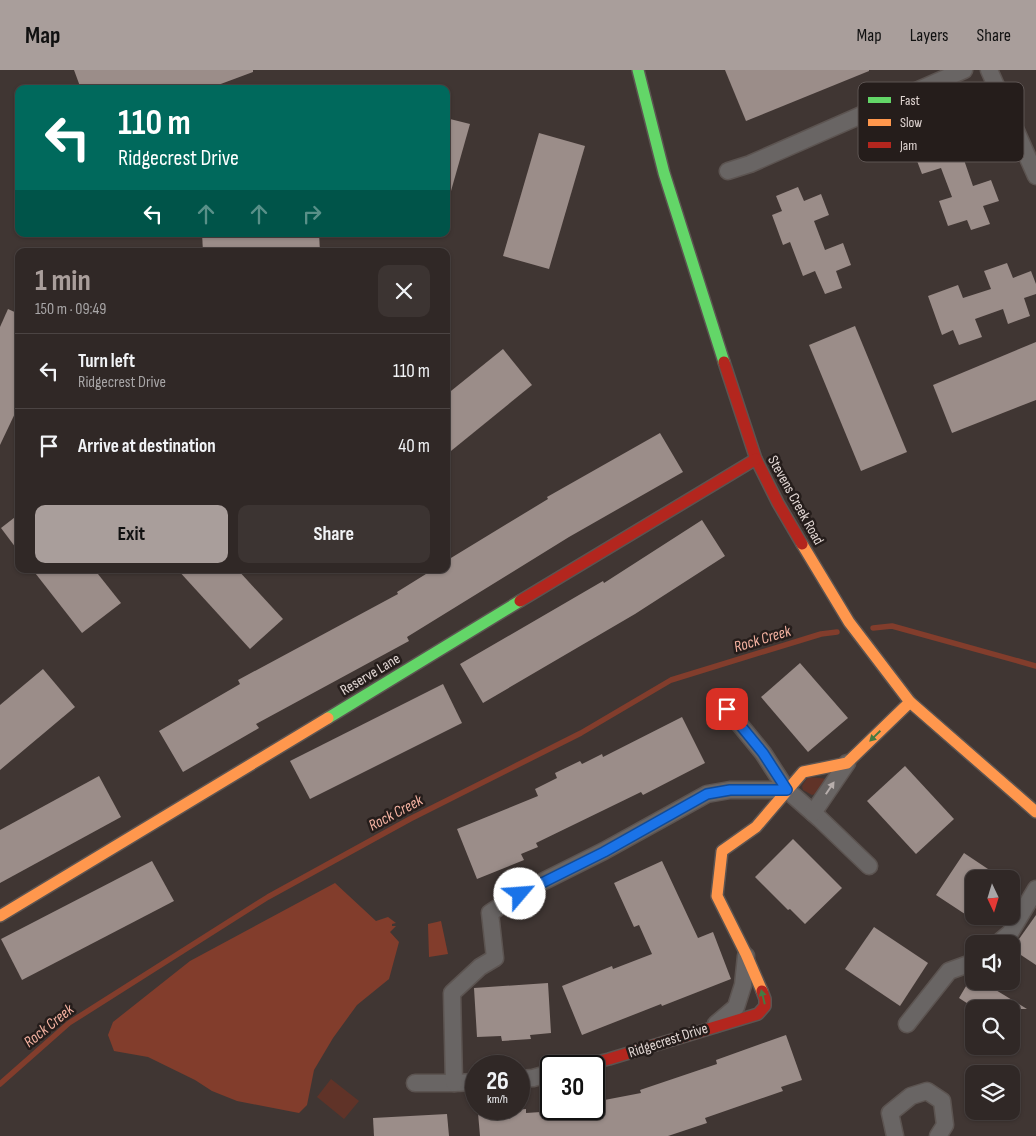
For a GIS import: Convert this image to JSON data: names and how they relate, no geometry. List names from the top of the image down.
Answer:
{
  "streets": {
    "street": ["Stevens Creek Road", "Reserve Lane", "Ridgecrest Drive"]
  },
  "crossings": [
    ["Stevens Creek Road", "Reserve Lane"]
  ],
  "water": ["Rock Creek"],
  "legend": ["Fast", "Slow", "Jam"],
  "north": "bottom",
  "page": {
    "header": "Map",
    "nav": ["Map", "Layers", "Share"],
    "turn": ["110 m", "Ridgecrest Drive"],
    "heading": ["1 min", "150 m · 09:49"],
    "list": [
      {
        "name": "Turn left",
        "note": "Ridgecrest Drive",
        "value": "110 m"
      },
      {
        "name": "Arrive at destination",
        "value": "40 m"
      }
    ],
    "buttons": ["Exit", "Share"],
    "speed": "26 km/h",
    "limit": "30"
  }
}
